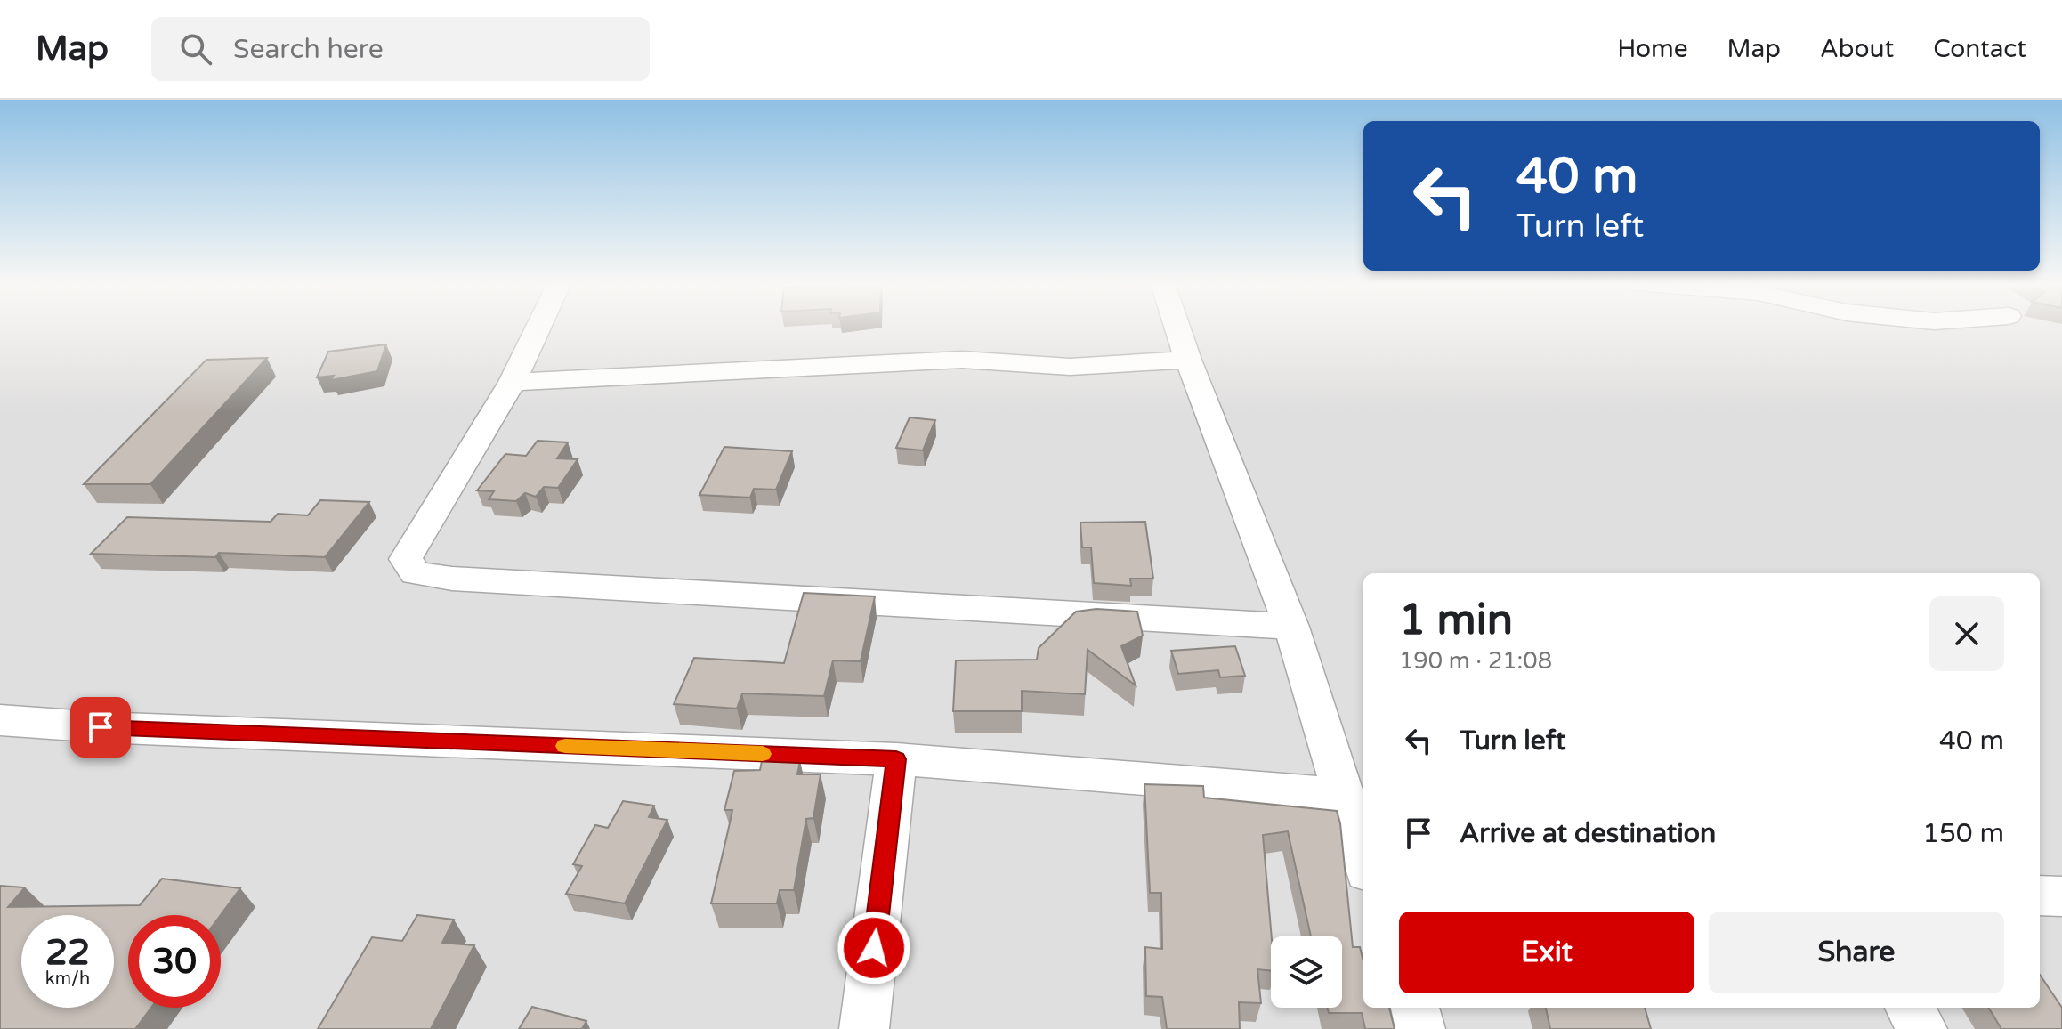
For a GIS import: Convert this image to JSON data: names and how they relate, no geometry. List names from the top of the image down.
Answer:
{
  "page": {
    "header": "Map",
    "search": "Search here",
    "nav": [
      "Home",
      "Map",
      "About",
      "Contact"
    ],
    "turn": ["40 m", "Turn left"],
    "heading": ["1 min", "190 m · 21:08"],
    "list": [
      {
        "name": "Turn left",
        "value": "40 m"
      },
      {
        "name": "Arrive at destination",
        "value": "150 m"
      }
    ],
    "buttons": ["Exit", "Share"],
    "speed": "22 km/h",
    "limit": "30"
  }
}
